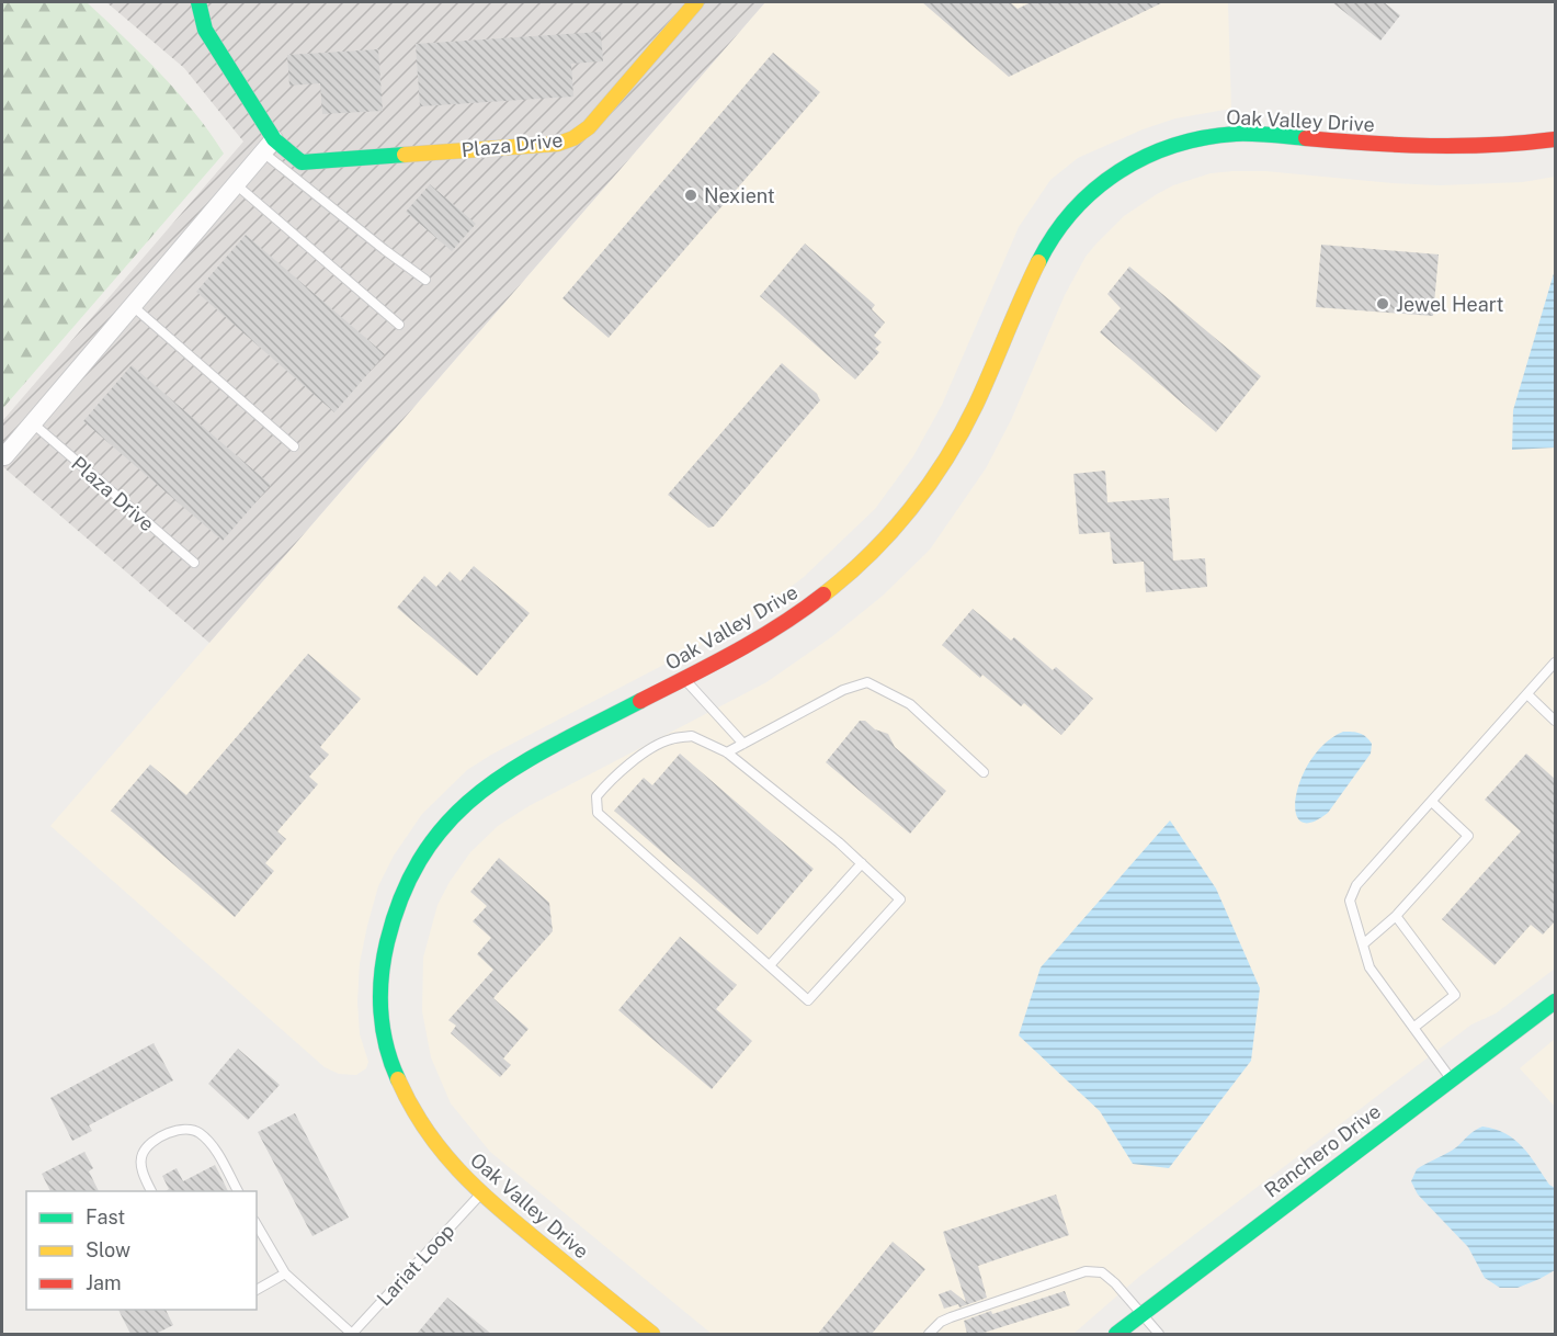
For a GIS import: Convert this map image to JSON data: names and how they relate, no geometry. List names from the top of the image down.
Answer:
{
  "streets": {
    "street": ["Oak Valley Drive", "Plaza Drive", "Ranchero Drive"],
    "lane": ["Lariat Loop"]
  },
  "crossings": [
    ["Oak Valley Drive", "Lariat Loop"]
  ],
  "places": ["Nexient", "Jewel Heart"],
  "legend": ["Fast", "Slow", "Jam"]
}
